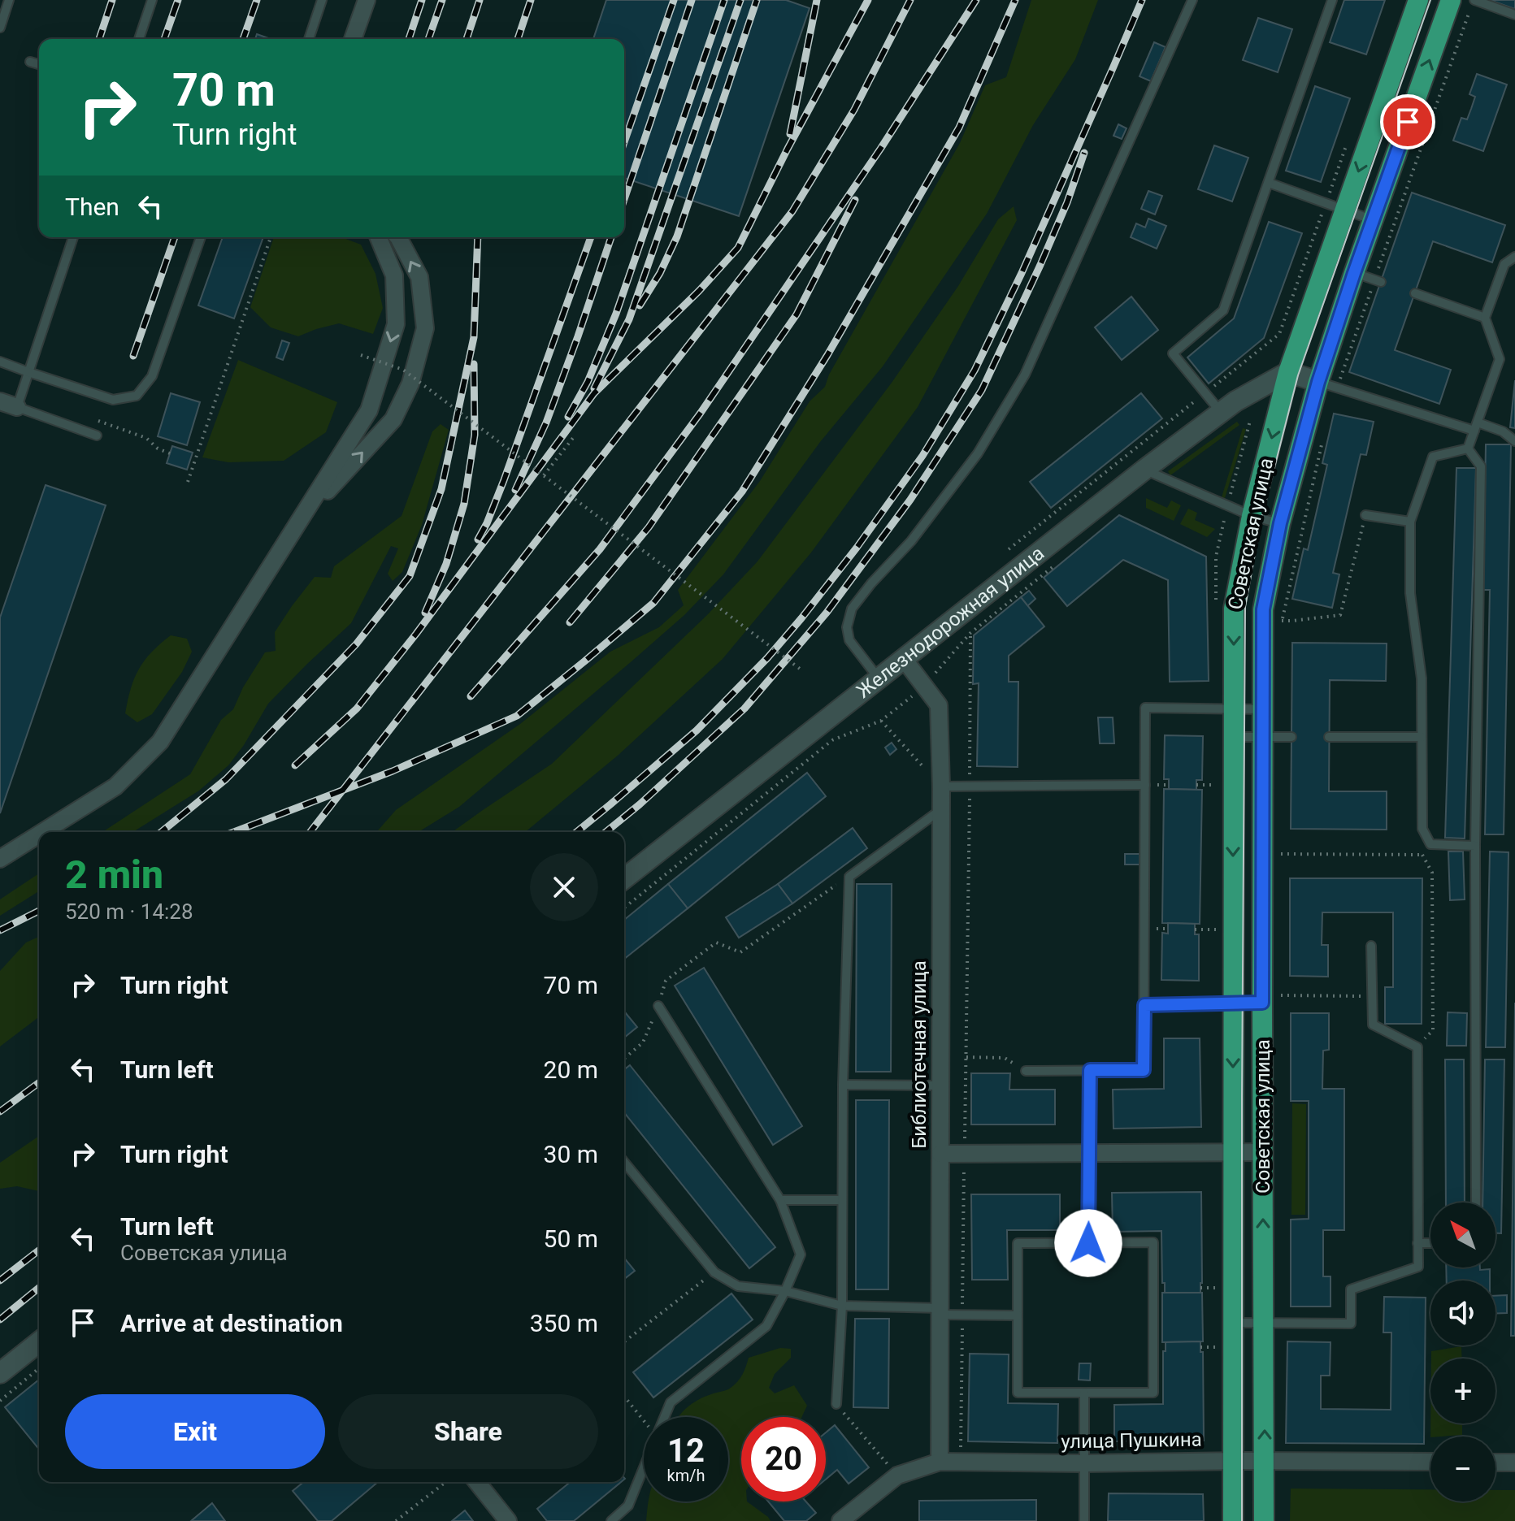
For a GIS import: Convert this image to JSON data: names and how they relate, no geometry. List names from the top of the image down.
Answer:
{
  "streets": {
    "main road": ["Советская улица", "Железнодорожная улица"],
    "street": ["Библиотечная улица", "улица Пушкина"]
  },
  "crossings": [
    ["Советская улица", "Железнодорожная улица"],
    ["Советская улица", "улица Пушкина"],
    ["Железнодорожная улица", "Библиотечная улица"],
    ["Библиотечная улица", "улица Пушкина"]
  ],
  "north": "top left",
  "page": {
    "turn": ["70 m", "Turn right"],
    "then": "Then",
    "heading": ["2 min", "520 m · 14:28"],
    "list": [
      {
        "name": "Turn right",
        "value": "70 m"
      },
      {
        "name": "Turn left",
        "value": "20 m"
      },
      {
        "name": "Turn right",
        "value": "30 m"
      },
      {
        "name": "Turn left",
        "note": "Советская улица",
        "value": "50 m"
      },
      {
        "name": "Arrive at destination",
        "value": "350 m"
      }
    ],
    "map_buttons": ["+", "−"],
    "buttons": ["Exit", "Share"],
    "speed": "12 km/h",
    "limit": "20"
  }
}
